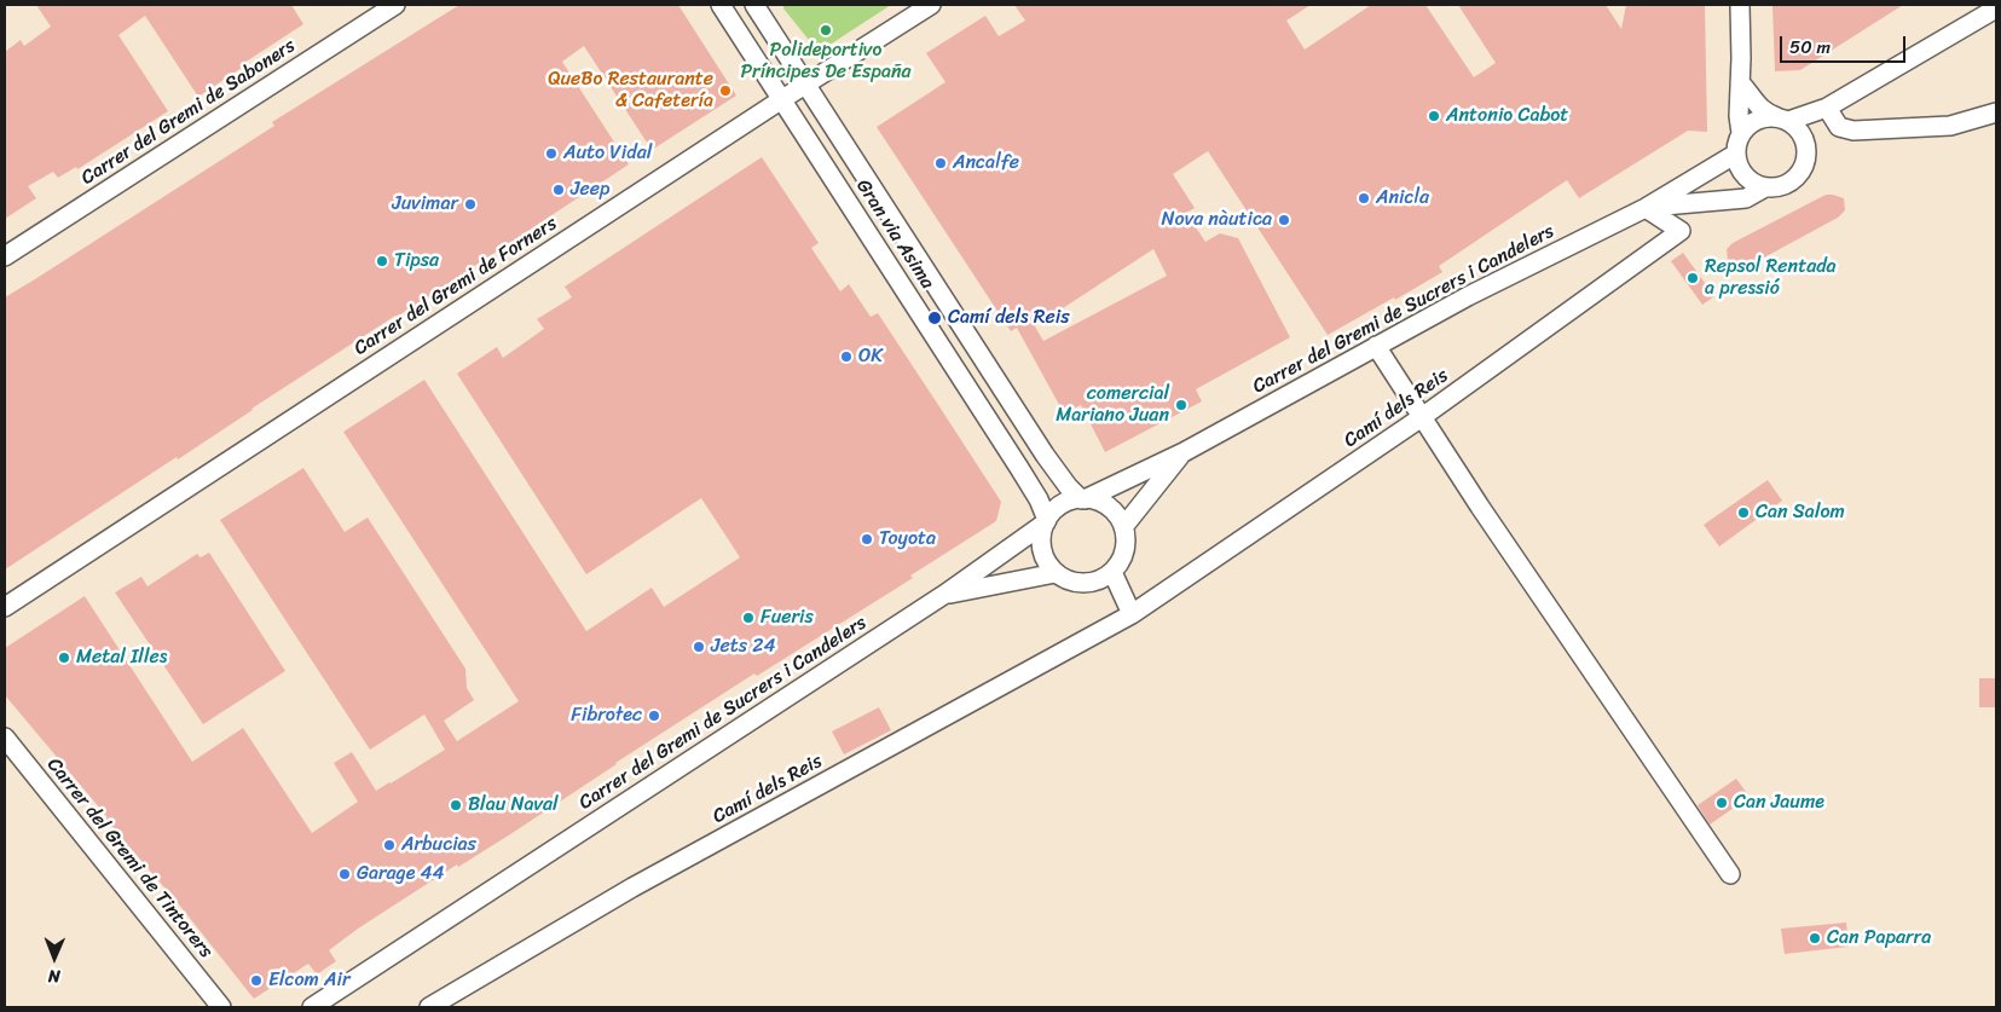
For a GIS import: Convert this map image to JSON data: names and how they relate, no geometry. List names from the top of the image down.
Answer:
{
  "streets": {
    "street": [
      "Carrer del Gremi de Saboners",
      "Gran via Asima",
      "Carrer del Gremi de Forners",
      "Carrer del Gremi de Sucrers i Candelers",
      "Camí dels Reis",
      "Carrer del Gremi de Tintorers"
    ]
  },
  "crossings": [
    ["Gran via Asima", "Carrer del Gremi de Forners"],
    ["Gran via Asima", "Carrer del Gremi de Sucrers i Candelers"],
    ["Carrer del Gremi de Sucrers i Candelers", "Camí dels Reis"]
  ],
  "places": [
    "Polideportivo Príncipes De España",
    "QueBo Restaurante & Cafetería",
    "Antonio Cabot",
    "Auto Vidal",
    "Ancalfe",
    "Jeep",
    "Anicla",
    "Juvimar",
    "Nova nàutica",
    "Tipsa",
    "Repsol Rentada a pressió",
    "Camí dels Reis",
    "OK",
    "comercial Mariano Juan",
    "Can Salom",
    "Toyota",
    "Fueris",
    "Jets 24",
    "Metal Illes",
    "Fibrotec",
    "Can Jaume",
    "Blau Naval",
    "Arbucias",
    "Garage 44",
    "Can Paparra",
    "Elcom Air"
  ],
  "scale_bar": "50 m",
  "north": "bottom"
}
